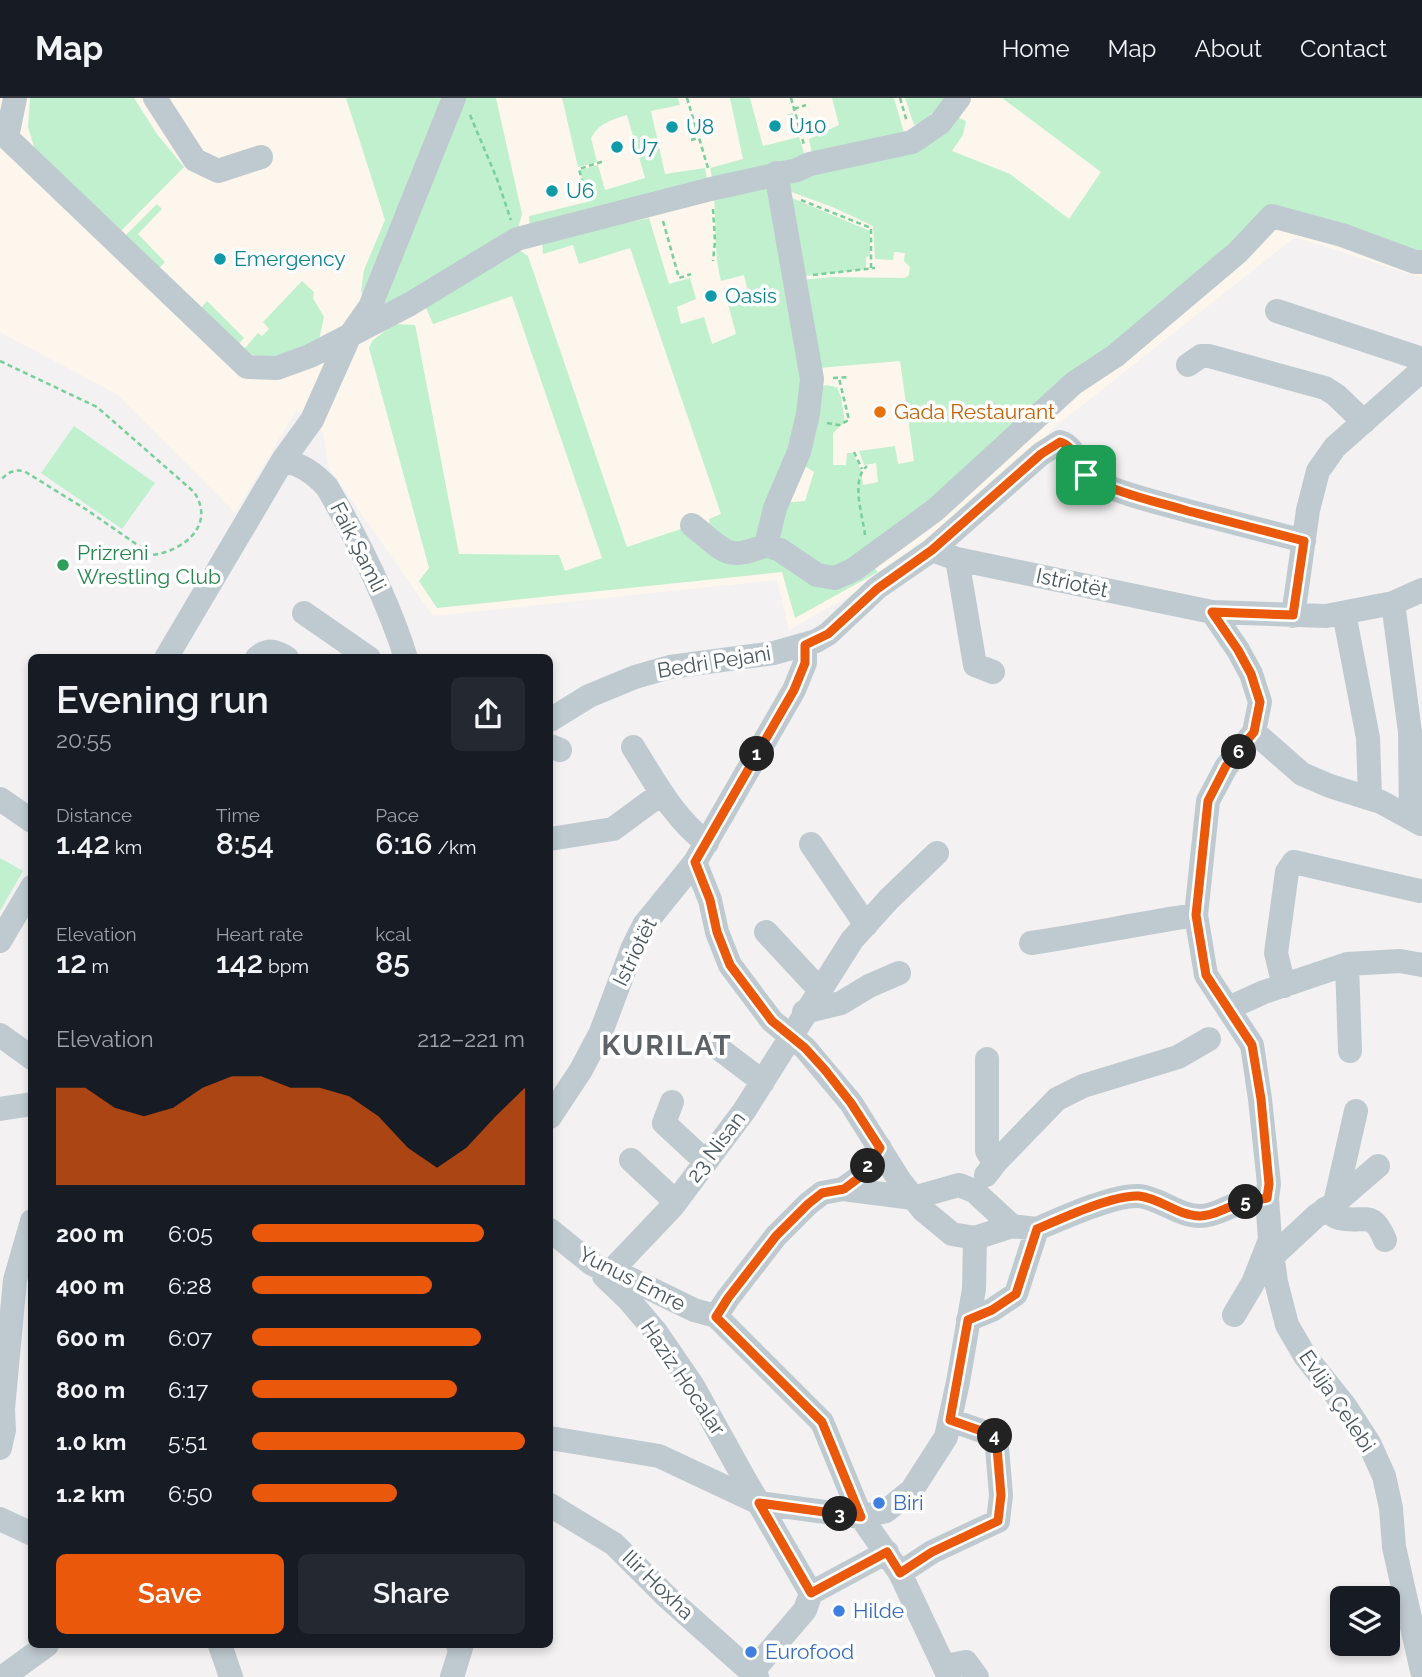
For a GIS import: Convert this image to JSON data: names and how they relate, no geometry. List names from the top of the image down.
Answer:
{
  "streets": {
    "street": [
      "Faik Şamli",
      "Istriotët",
      "Bedri Pejani",
      "23 Nisan",
      "Yunus Emre",
      "Haziz Hocalar",
      "Evlija Çelebi",
      "Ilir Hoxha"
    ]
  },
  "crossings": [
    ["Istriotët", "Bedri Pejani"],
    ["23 Nisan", "Yunus Emre"],
    ["23 Nisan", "Haziz Hocalar"],
    ["Yunus Emre", "Haziz Hocalar"]
  ],
  "districts": ["KURILAT"],
  "places": [
    "U10",
    "U8",
    "U7",
    "U6",
    "Emergency",
    "Oasis",
    "Gada Restaurant",
    "Prizreni Wrestling Club",
    "Biri",
    "Hilde",
    "Eurofood"
  ],
  "page": {
    "header": "Map",
    "nav": [
      "Home",
      "Map",
      "About",
      "Contact"
    ],
    "heading": ["Evening run", "20:55"],
    "pins": [
      "6",
      "1",
      "2",
      "5",
      "4",
      "3"
    ],
    "stats": [
      ["Distance", "1.42 km"],
      ["Time", "8:54"],
      ["Pace", "6:16 /km"],
      ["Elevation", "12 m"],
      ["Heart rate", "142 bpm"],
      ["kcal", "85"]
    ],
    "chart": ["Elevation", "212–221 m"],
    "list": [
      {
        "name": "200 m",
        "note": "6:05"
      },
      {
        "name": "400 m",
        "note": "6:28"
      },
      {
        "name": "600 m",
        "note": "6:07"
      },
      {
        "name": "800 m",
        "note": "6:17"
      },
      {
        "name": "1.0 km",
        "note": "5:51"
      },
      {
        "name": "1.2 km",
        "note": "6:50"
      }
    ],
    "buttons": ["Save", "Share"]
  }
}
